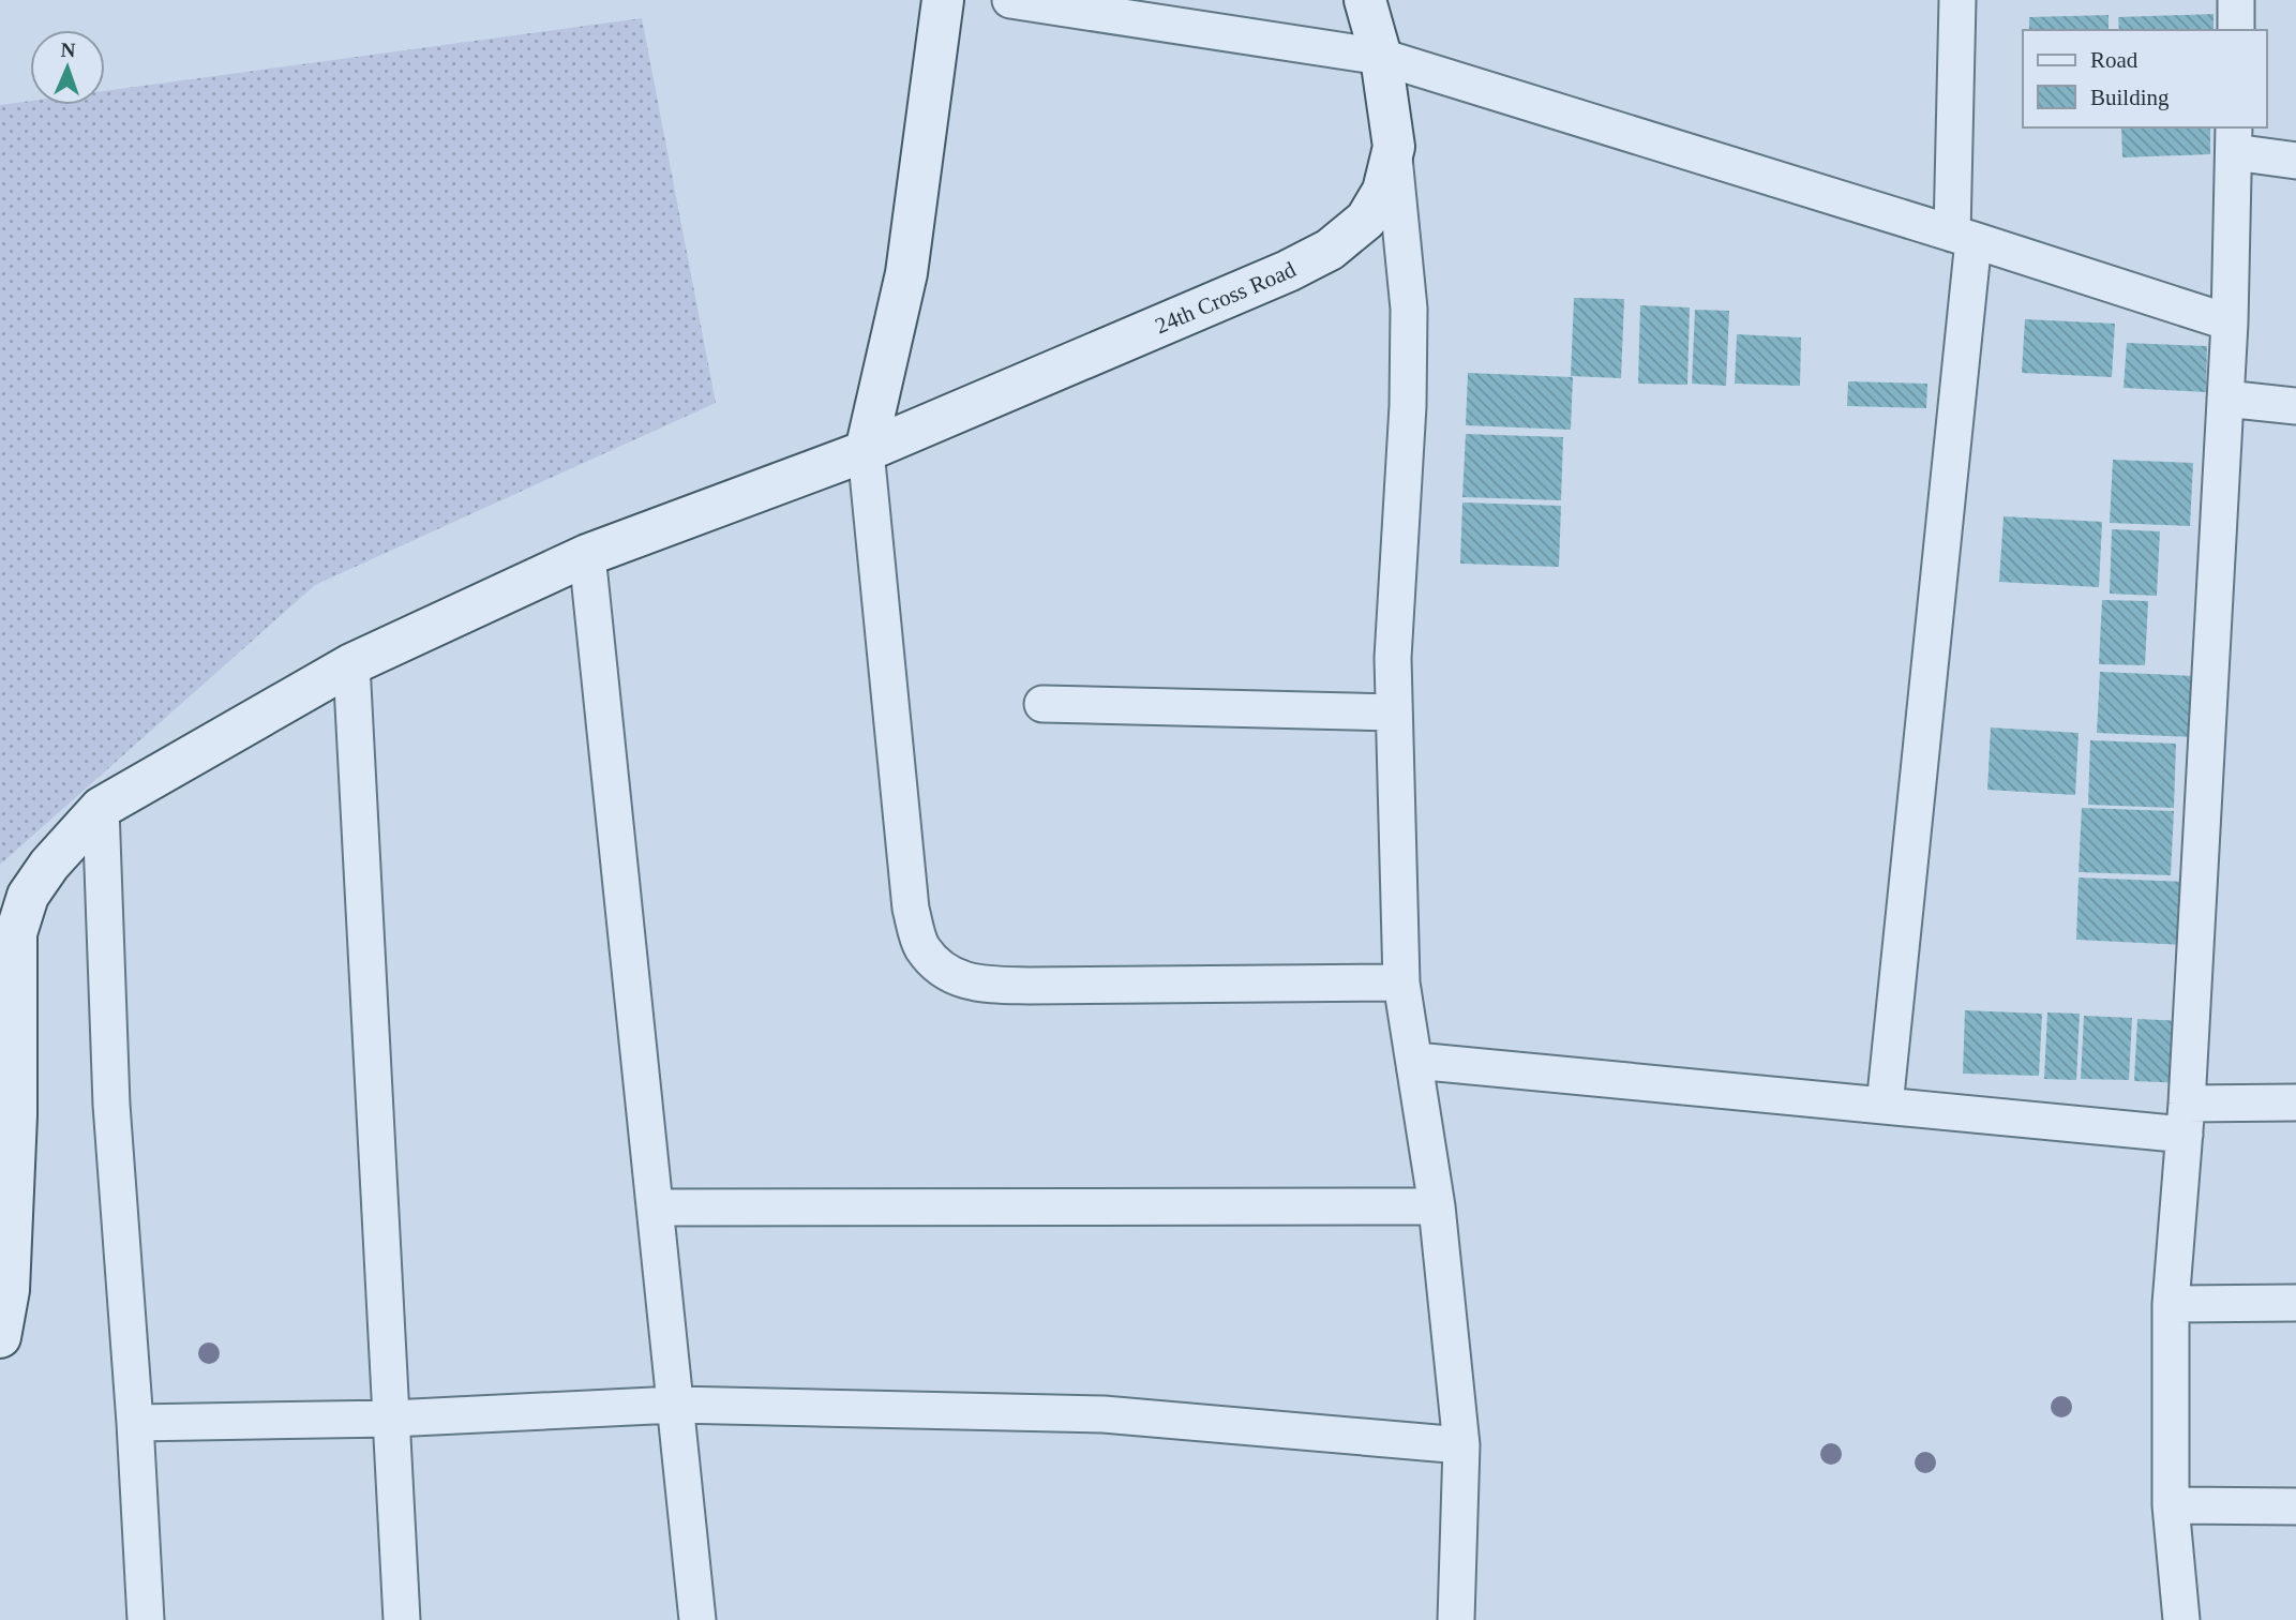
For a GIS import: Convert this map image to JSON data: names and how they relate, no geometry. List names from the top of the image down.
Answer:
{
  "streets": {
    "street": ["24th Cross Road"]
  },
  "legend": ["Road", "Building"],
  "north": "top"
}
